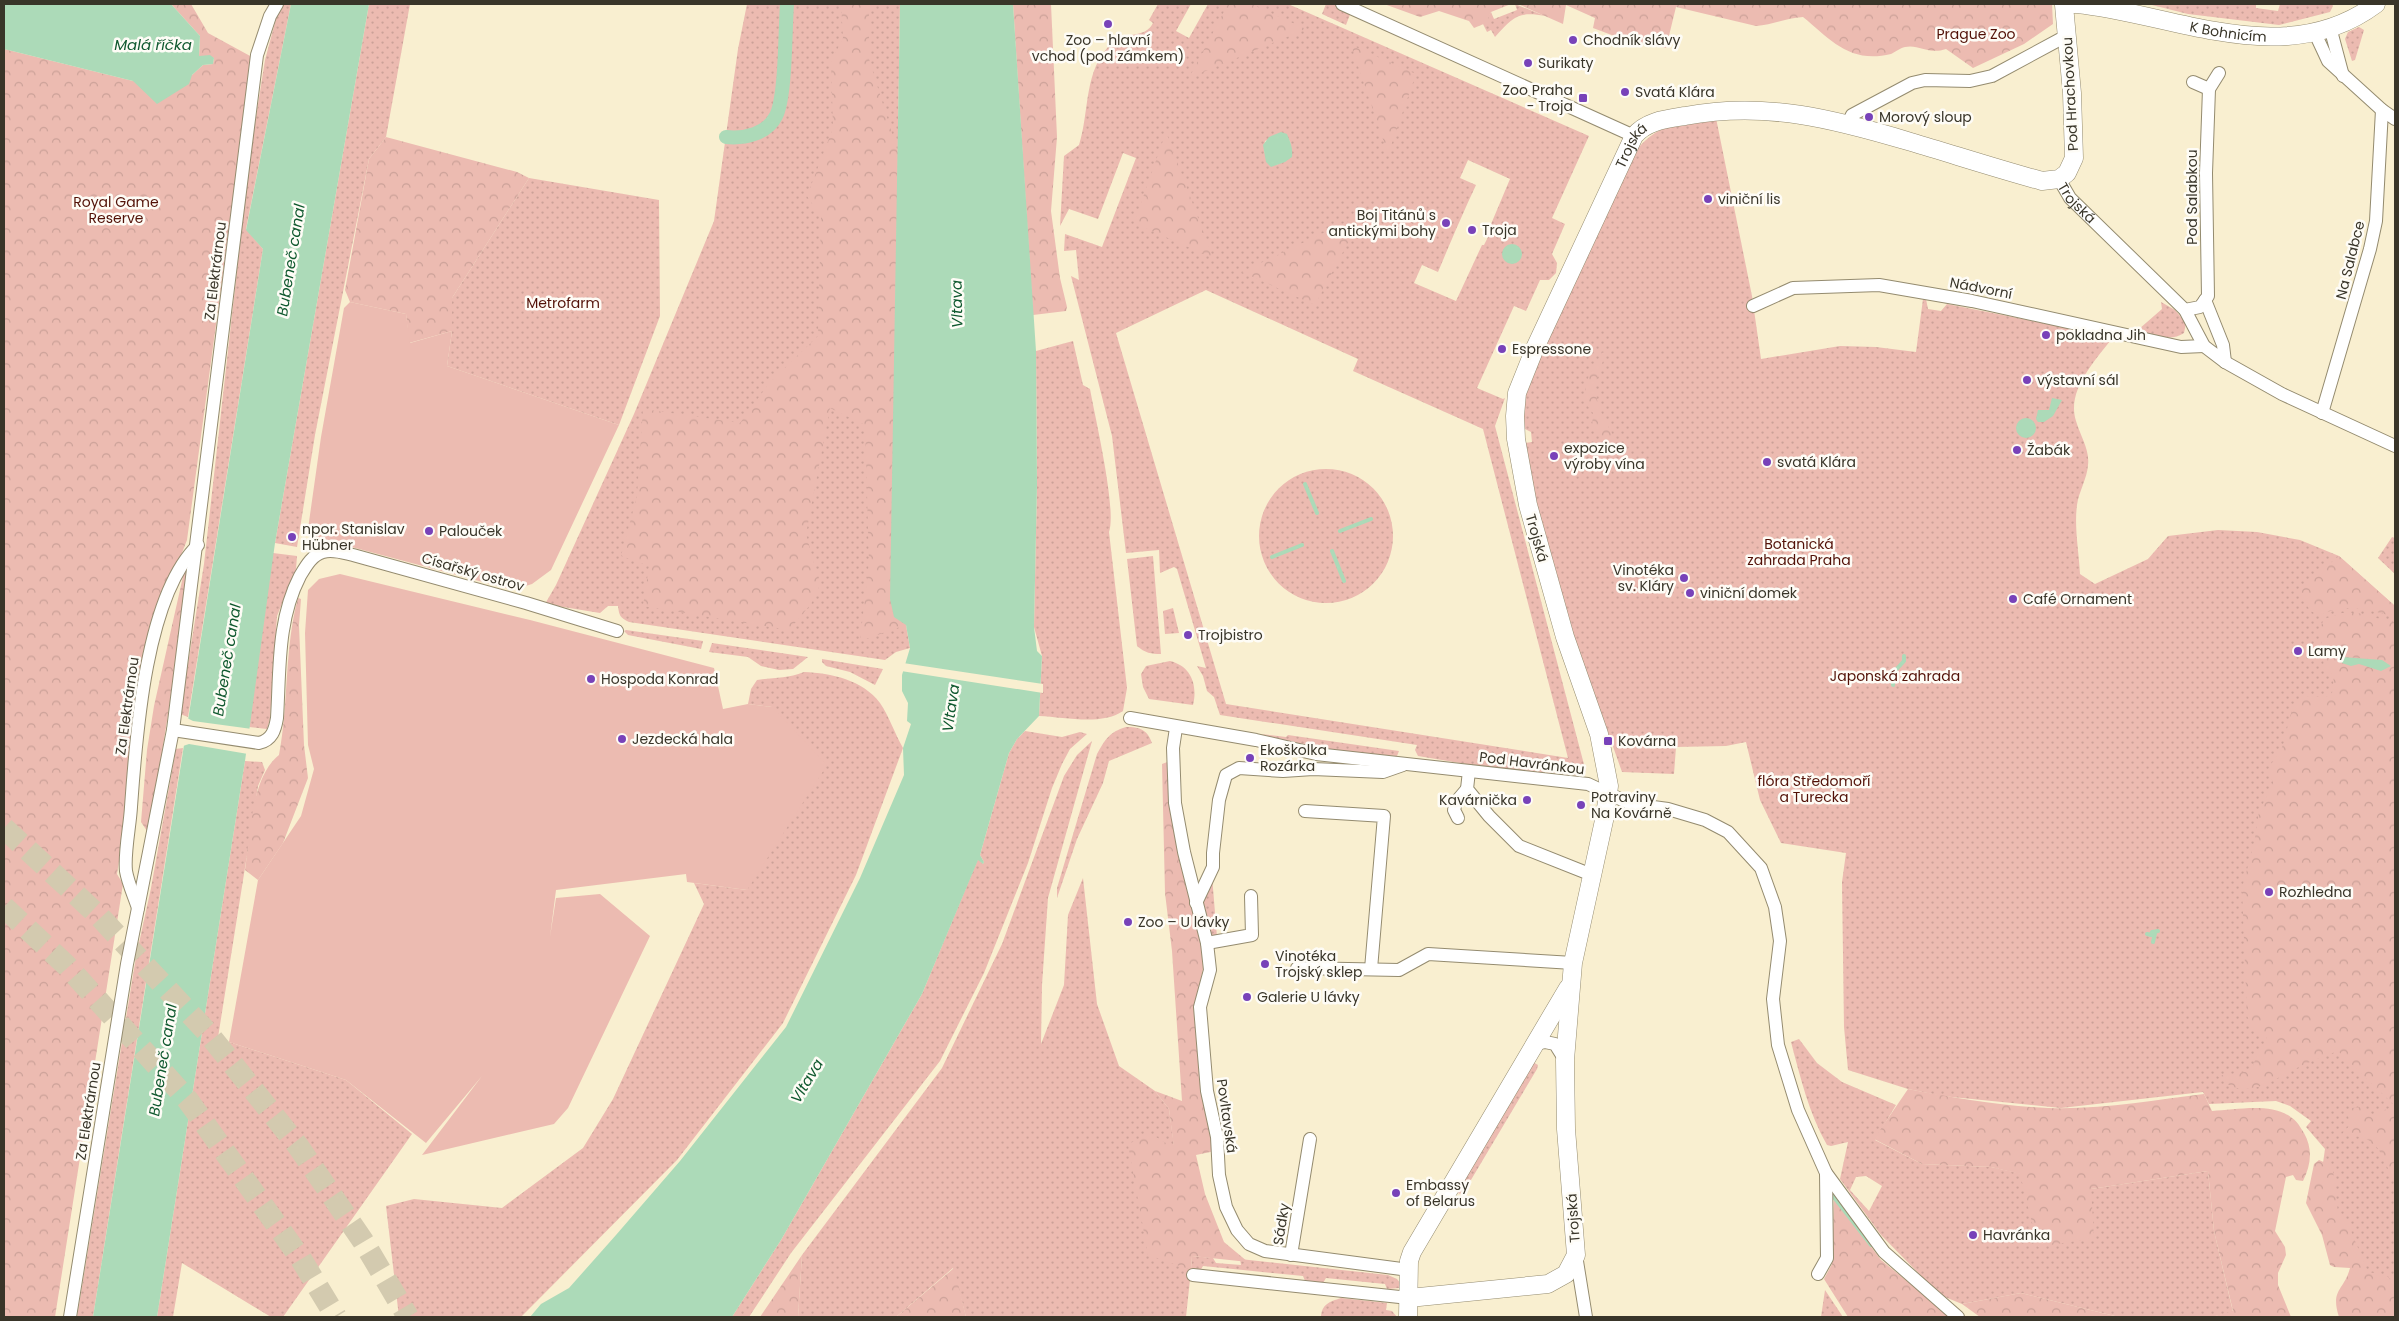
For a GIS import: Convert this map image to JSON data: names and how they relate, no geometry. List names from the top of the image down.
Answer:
{
  "streets": {
    "street": [
      "K Bohnicím",
      "Pod Hrachovkou",
      "Trojská",
      "Pod Salabkou",
      "Na Salabce",
      "Za Elektrárnou",
      "Nádvorní",
      "Císařský ostrov",
      "Pod Havránkou",
      "Povltavská",
      "Sádky"
    ]
  },
  "crossings": [
    ["K Bohnicím", "Pod Hrachovkou"],
    ["Pod Hrachovkou", "Trojská"],
    ["Trojská", "Na Salabce"],
    ["Trojská", "Nádvorní"],
    ["Trojská", "Pod Havránkou"],
    ["Trojská", "Sádky"],
    ["Za Elektrárnou", "Císařský ostrov"],
    ["Pod Havránkou", "Povltavská"],
    ["Povltavská", "Sádky"]
  ],
  "water": ["Malá říčka", "Bubeneč canal", "Vltava"],
  "parks": [
    "Prague Zoo",
    "Royal Game Reserve",
    "Metrofarm",
    "Botanická zahrada Praha",
    "Japonská zahrada",
    "flóra Středomoří a Turecka"
  ],
  "places": {
    "other": [
      "Zoo – hlavní vchod (pod zámkem)",
      "Chodník slávy",
      "Surikaty",
      "Svatá Klára",
      "Morový sloup",
      "viniční lis",
      "Boj Titánů s antickými bohy",
      "Troja",
      "pokladna Jih",
      "Espressone",
      "výstavní sál",
      "Žabák",
      "expozice výroby vína",
      "svatá Klára",
      "Palouček",
      "npor. Stanislav Hübner",
      "Vinotéka sv. Kláry",
      "viniční domek",
      "Café Ornament",
      "Trojbistro",
      "Lamy",
      "Hospoda Konrad",
      "Jezdecká hala",
      "Ekoškolka Rozárka",
      "Kavárnička",
      "Potraviny Na Kovárně",
      "Rozhledna",
      "Zoo – U lávky",
      "Vinotéka Trojský sklep",
      "Galerie U lávky",
      "Embassy of Belarus",
      "Havránka"
    ],
    "transit": ["Zoo Praha - Troja", "Kovárna"]
  }
}
